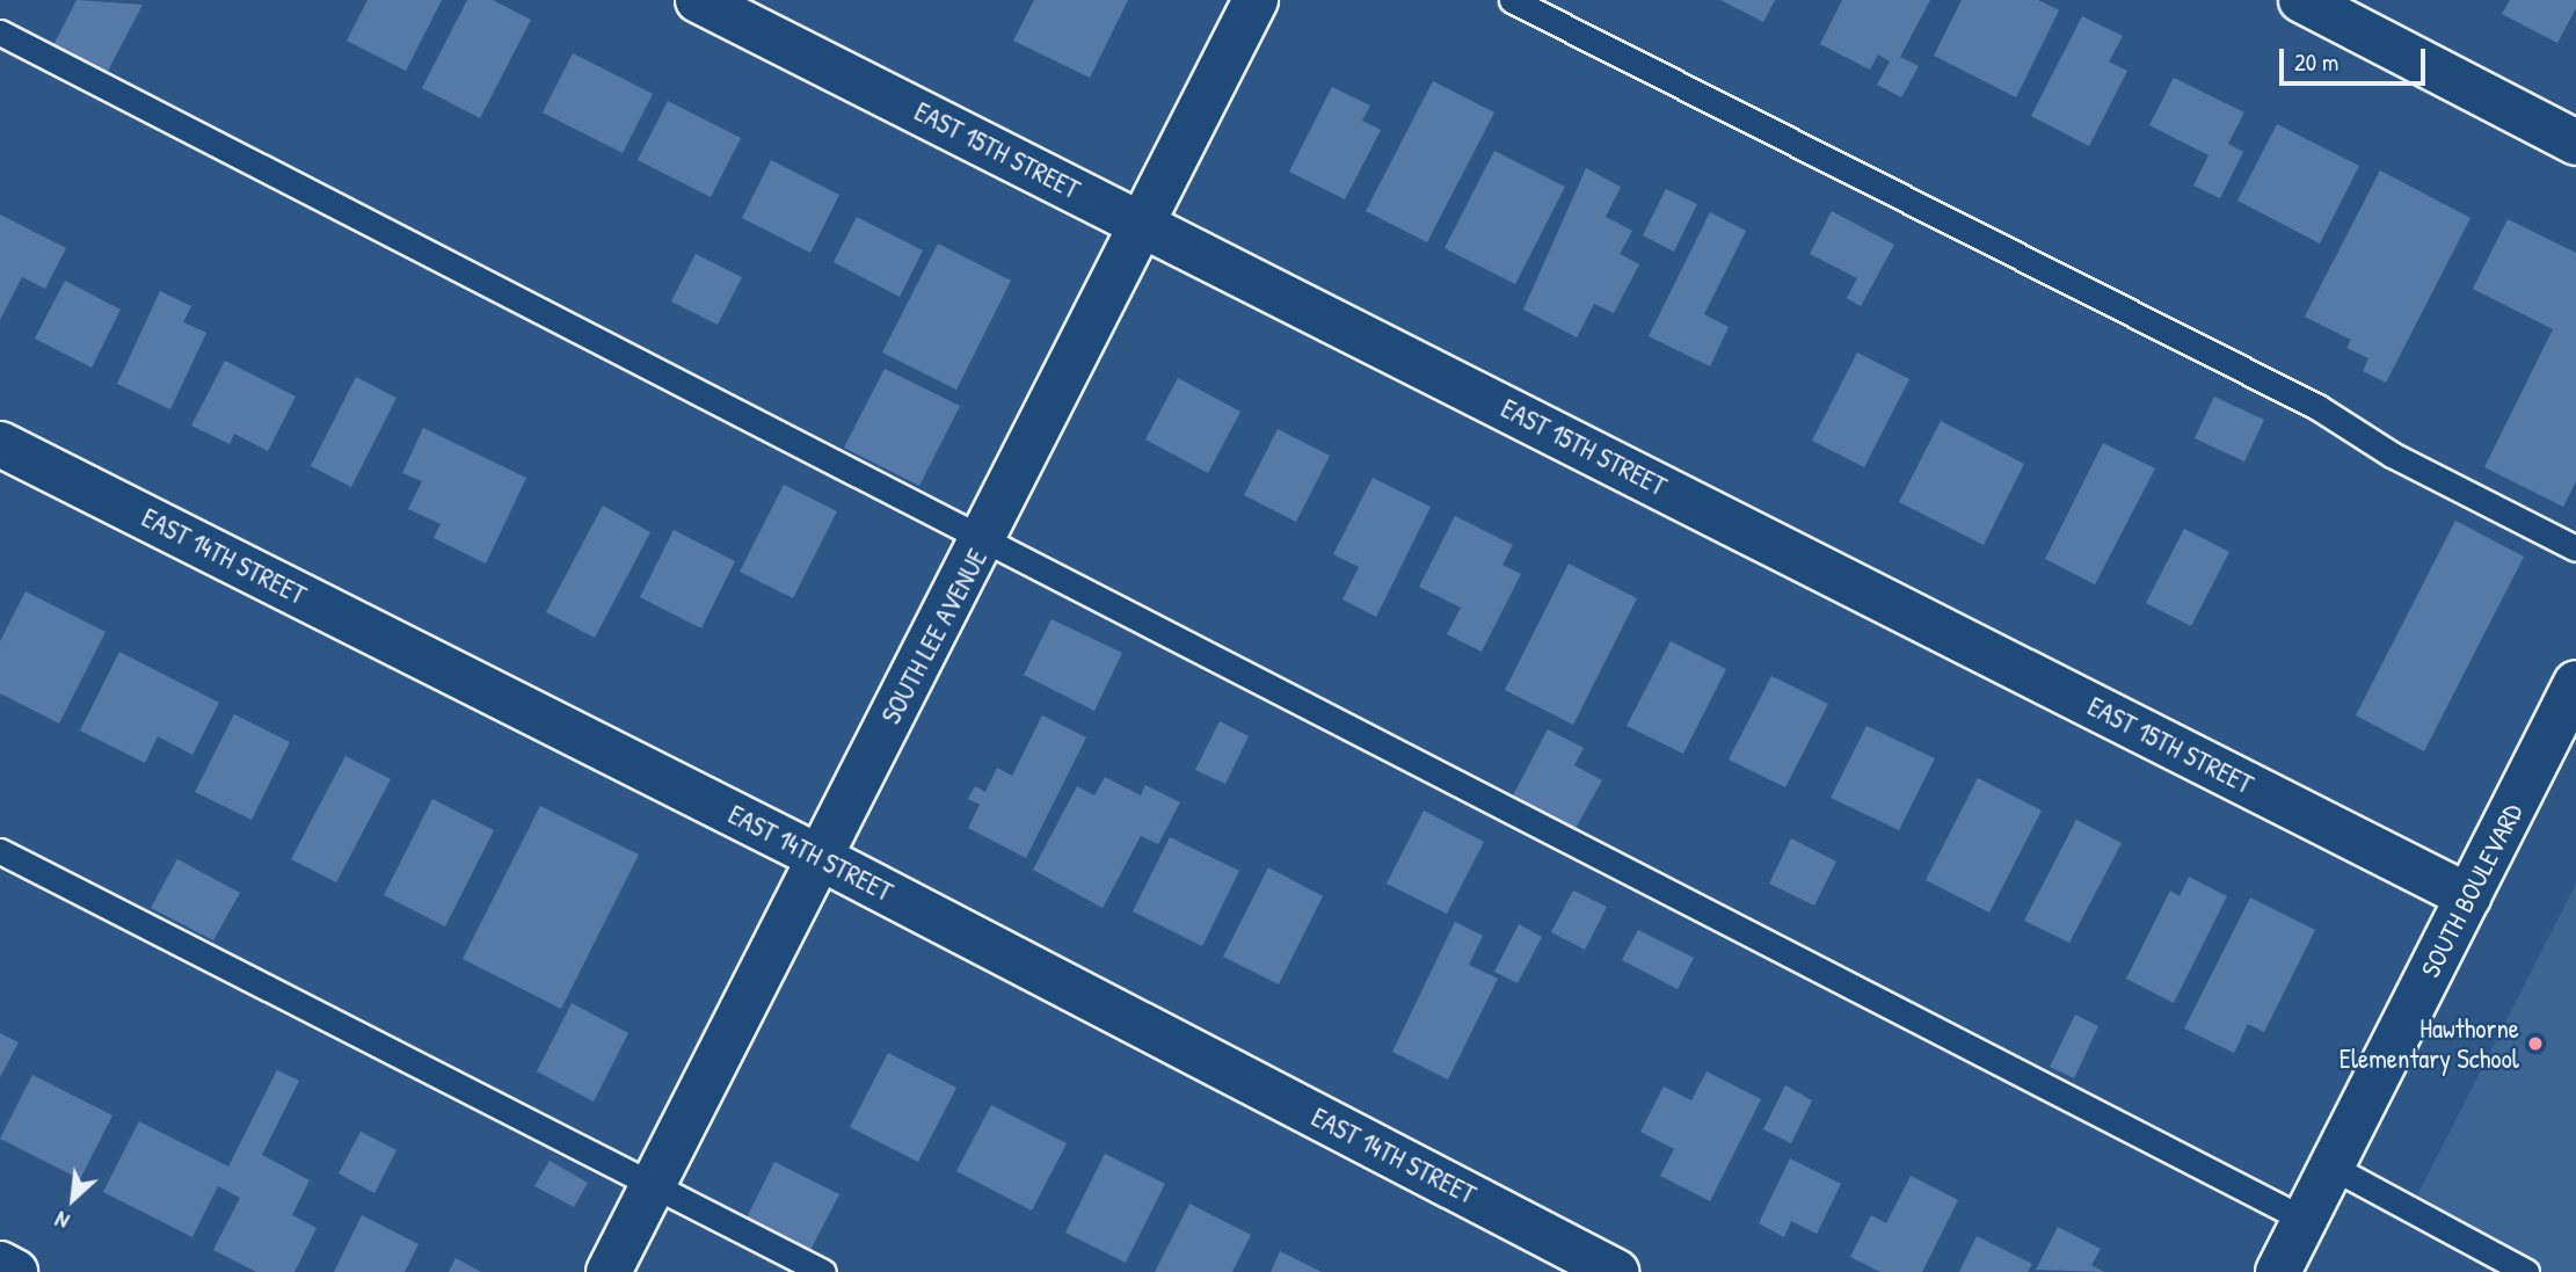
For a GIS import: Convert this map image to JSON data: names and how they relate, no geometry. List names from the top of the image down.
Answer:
{
  "streets": {
    "street": [
      "EAST 15TH STREET",
      "EAST 14TH STREET",
      "SOUTH LEE AVENUE",
      "SOUTH BOULEVARD"
    ]
  },
  "crossings": [
    ["EAST 15TH STREET", "SOUTH LEE AVENUE"],
    ["EAST 15TH STREET", "SOUTH BOULEVARD"],
    ["EAST 14TH STREET", "SOUTH LEE AVENUE"]
  ],
  "places": ["Hawthorne Elementary School"],
  "scale_bar": "20 m",
  "north": "bottom left"
}
